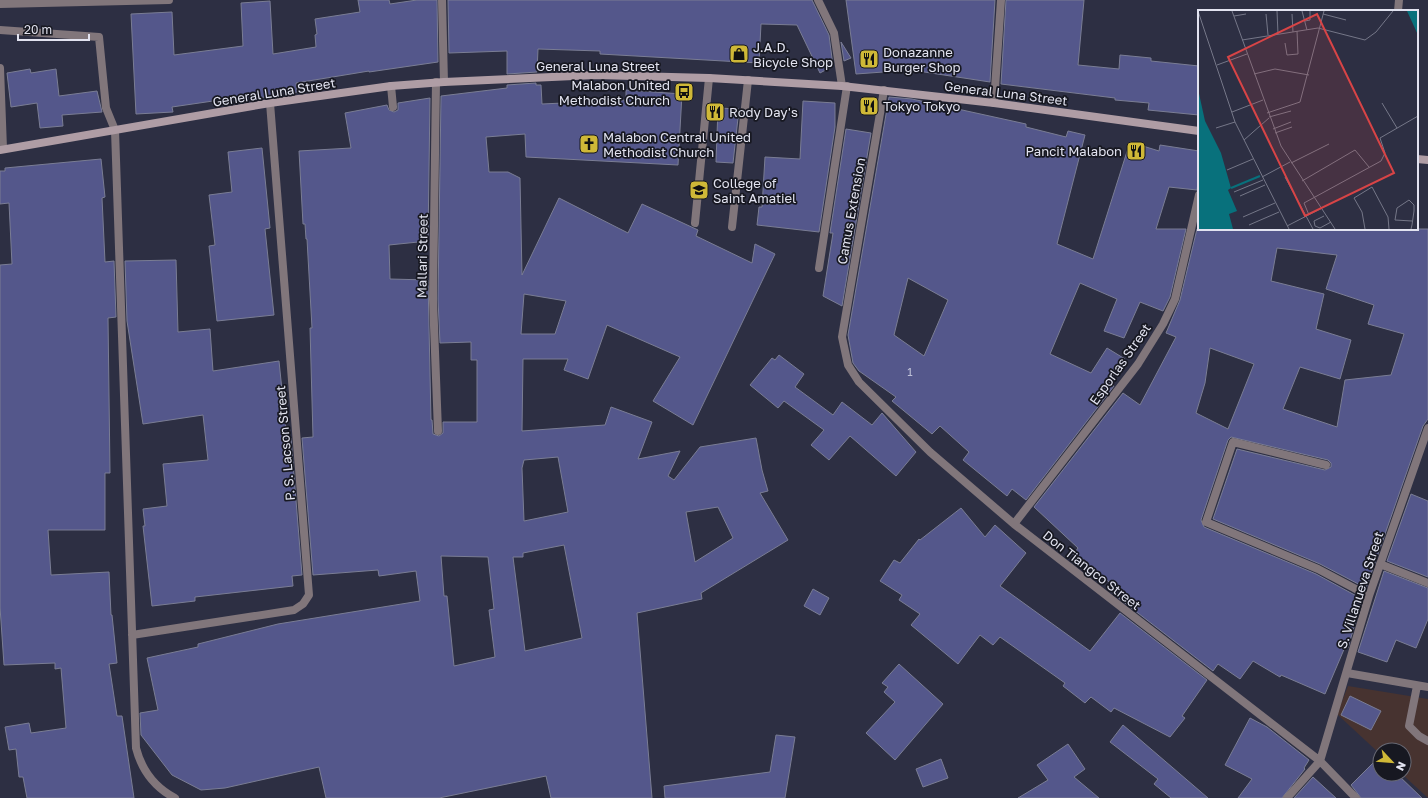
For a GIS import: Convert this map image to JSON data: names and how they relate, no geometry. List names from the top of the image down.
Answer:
{
  "streets": {
    "main road": ["General Luna Street"],
    "street": [
      "Camus Extension",
      "Mallari Street",
      "Esporlas Street",
      "P. S. Lacson Street",
      "Don Tiangco Street",
      "S. Villanueva Street"
    ]
  },
  "crossings": [
    ["General Luna Street", "Camus Extension"],
    ["General Luna Street", "Mallari Street"],
    ["General Luna Street", "P. S. Lacson Street"],
    ["Camus Extension", "Don Tiangco Street"],
    ["Esporlas Street", "Don Tiangco Street"],
    ["Don Tiangco Street", "S. Villanueva Street"]
  ],
  "places": {
    "shop": ["J.A.D. Bicycle Shop"],
    "restaurant": [
      "Donazanne Burger Shop",
      "Tokyo Tokyo",
      "Rody Day's",
      "Pancit Malabon"
    ],
    "bus stop": ["Malabon United Methodist Church"],
    "church": ["Malabon Central United Methodist Church"],
    "school or university": ["College of Saint Amatiel"]
  },
  "house_numbers": ["1"],
  "scale_bar": "20 m",
  "north": "bottom right"
}
